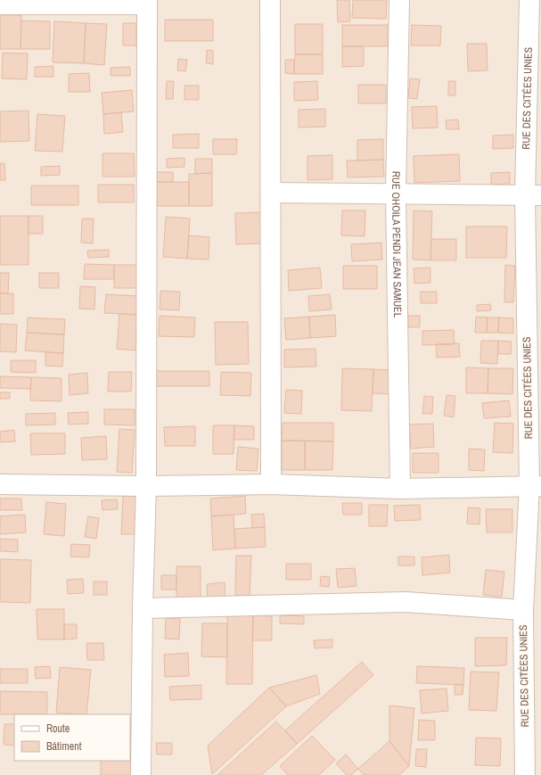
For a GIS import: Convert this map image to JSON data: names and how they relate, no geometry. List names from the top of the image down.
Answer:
{
  "streets": {
    "street": ["RUE DES CITÉES UNIES", "RUE OHOILA PENDI JEAN SAMUEL"]
  },
  "legend": ["Route", "Bâtiment"]
}
